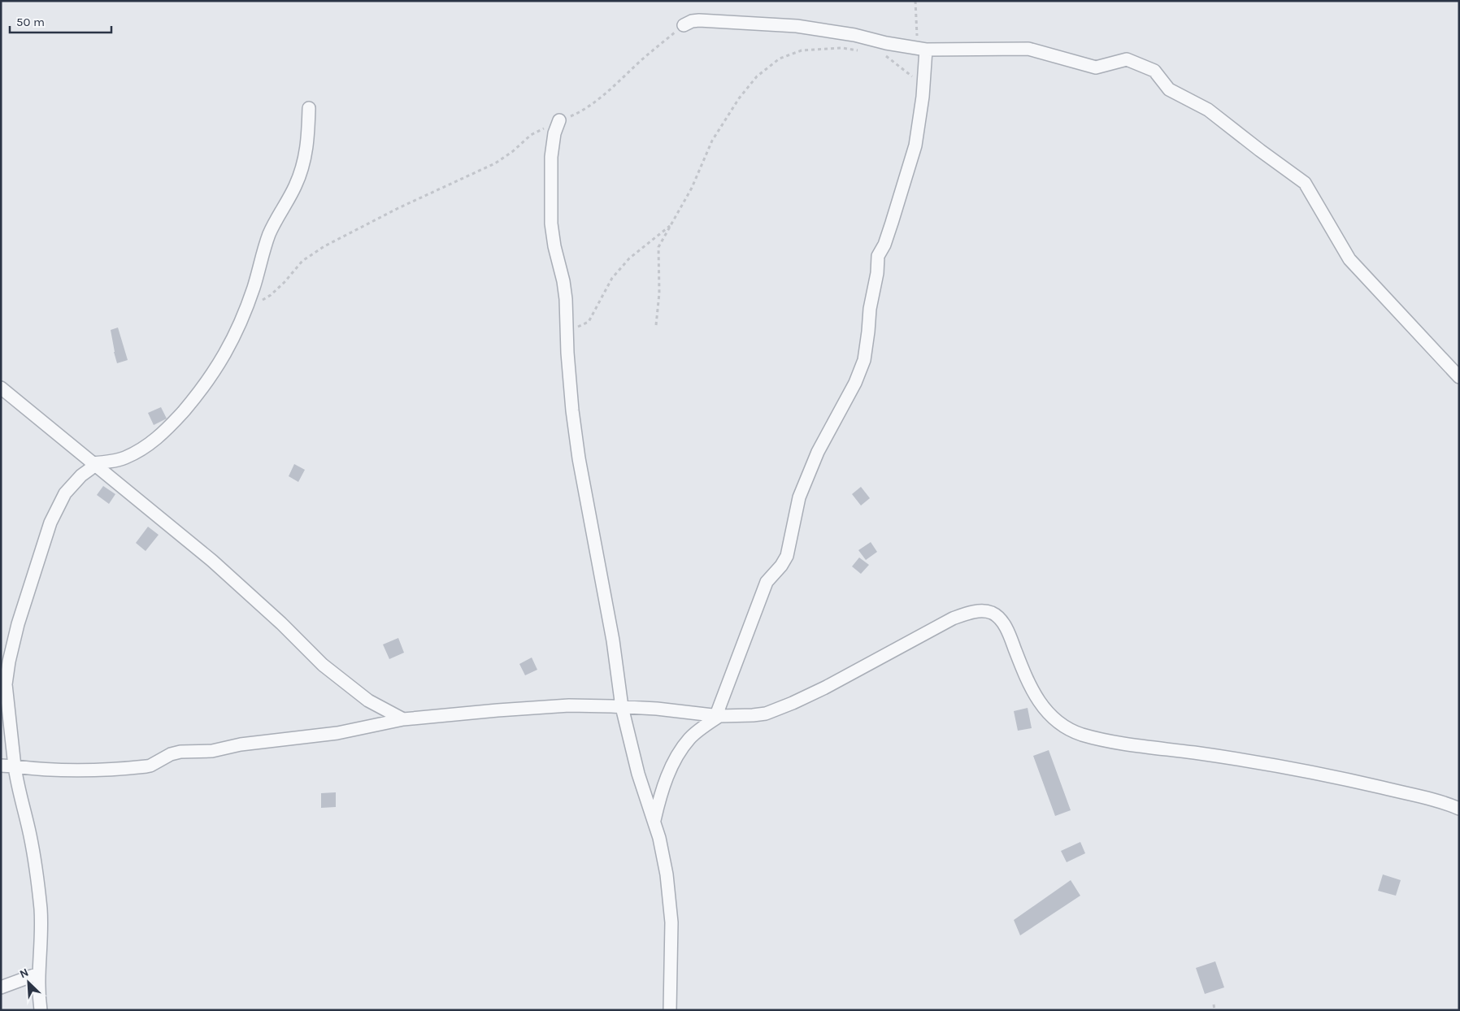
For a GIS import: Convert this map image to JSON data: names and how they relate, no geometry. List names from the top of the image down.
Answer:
{
  "scale_bar": "50 m",
  "north": "top left"
}
